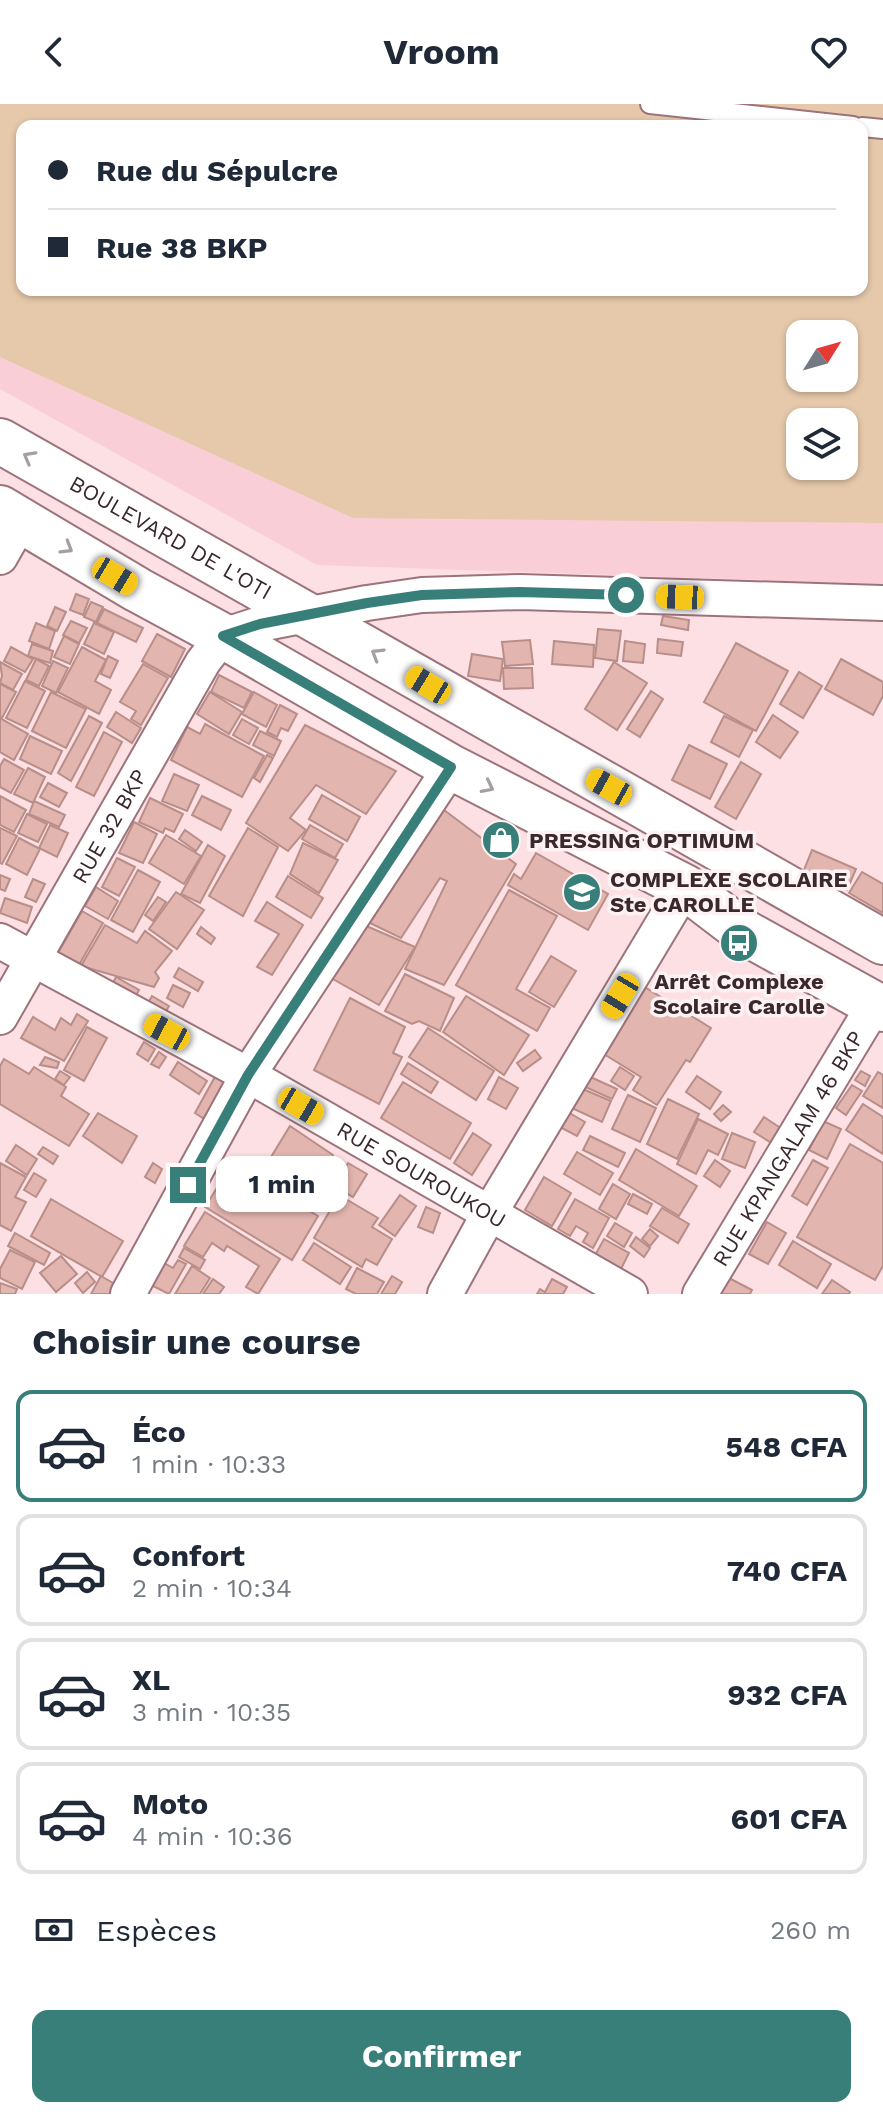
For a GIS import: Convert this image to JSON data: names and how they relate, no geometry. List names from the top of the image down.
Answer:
{
  "streets": {
    "main road": ["BOULEVARD DE L'OTI"],
    "street": ["RUE 32 BKP", "RUE KPANGALAM 46 BKP", "RUE SOUROUKOU"]
  },
  "crossings": [
    ["RUE 32 BKP", "RUE SOUROUKOU"]
  ],
  "places": {
    "shop": ["PRESSING OPTIMUM"],
    "school or university": ["COMPLEXE SCOLAIRE Ste CAROLLE"],
    "bus stop": ["Arrêt Complexe Scolaire Carolle"]
  },
  "north": "top right",
  "page": {
    "header": "Vroom",
    "banner": ["Rue du Sépulcre", "Rue 38 BKP"],
    "bubble": "1 min",
    "heading": "Choisir une course",
    "list": [
      {
        "name": "Éco",
        "note": "1 min · 10:33",
        "value": "548 CFA"
      },
      {
        "name": "Confort",
        "note": "2 min · 10:34",
        "value": "740 CFA"
      },
      {
        "name": "XL",
        "note": "3 min · 10:35",
        "value": "932 CFA"
      },
      {
        "name": "Moto",
        "note": "4 min · 10:36",
        "value": "601 CFA"
      }
    ],
    "pay": ["Espèces", "260 m"],
    "buttons": "Confirmer"
  }
}
